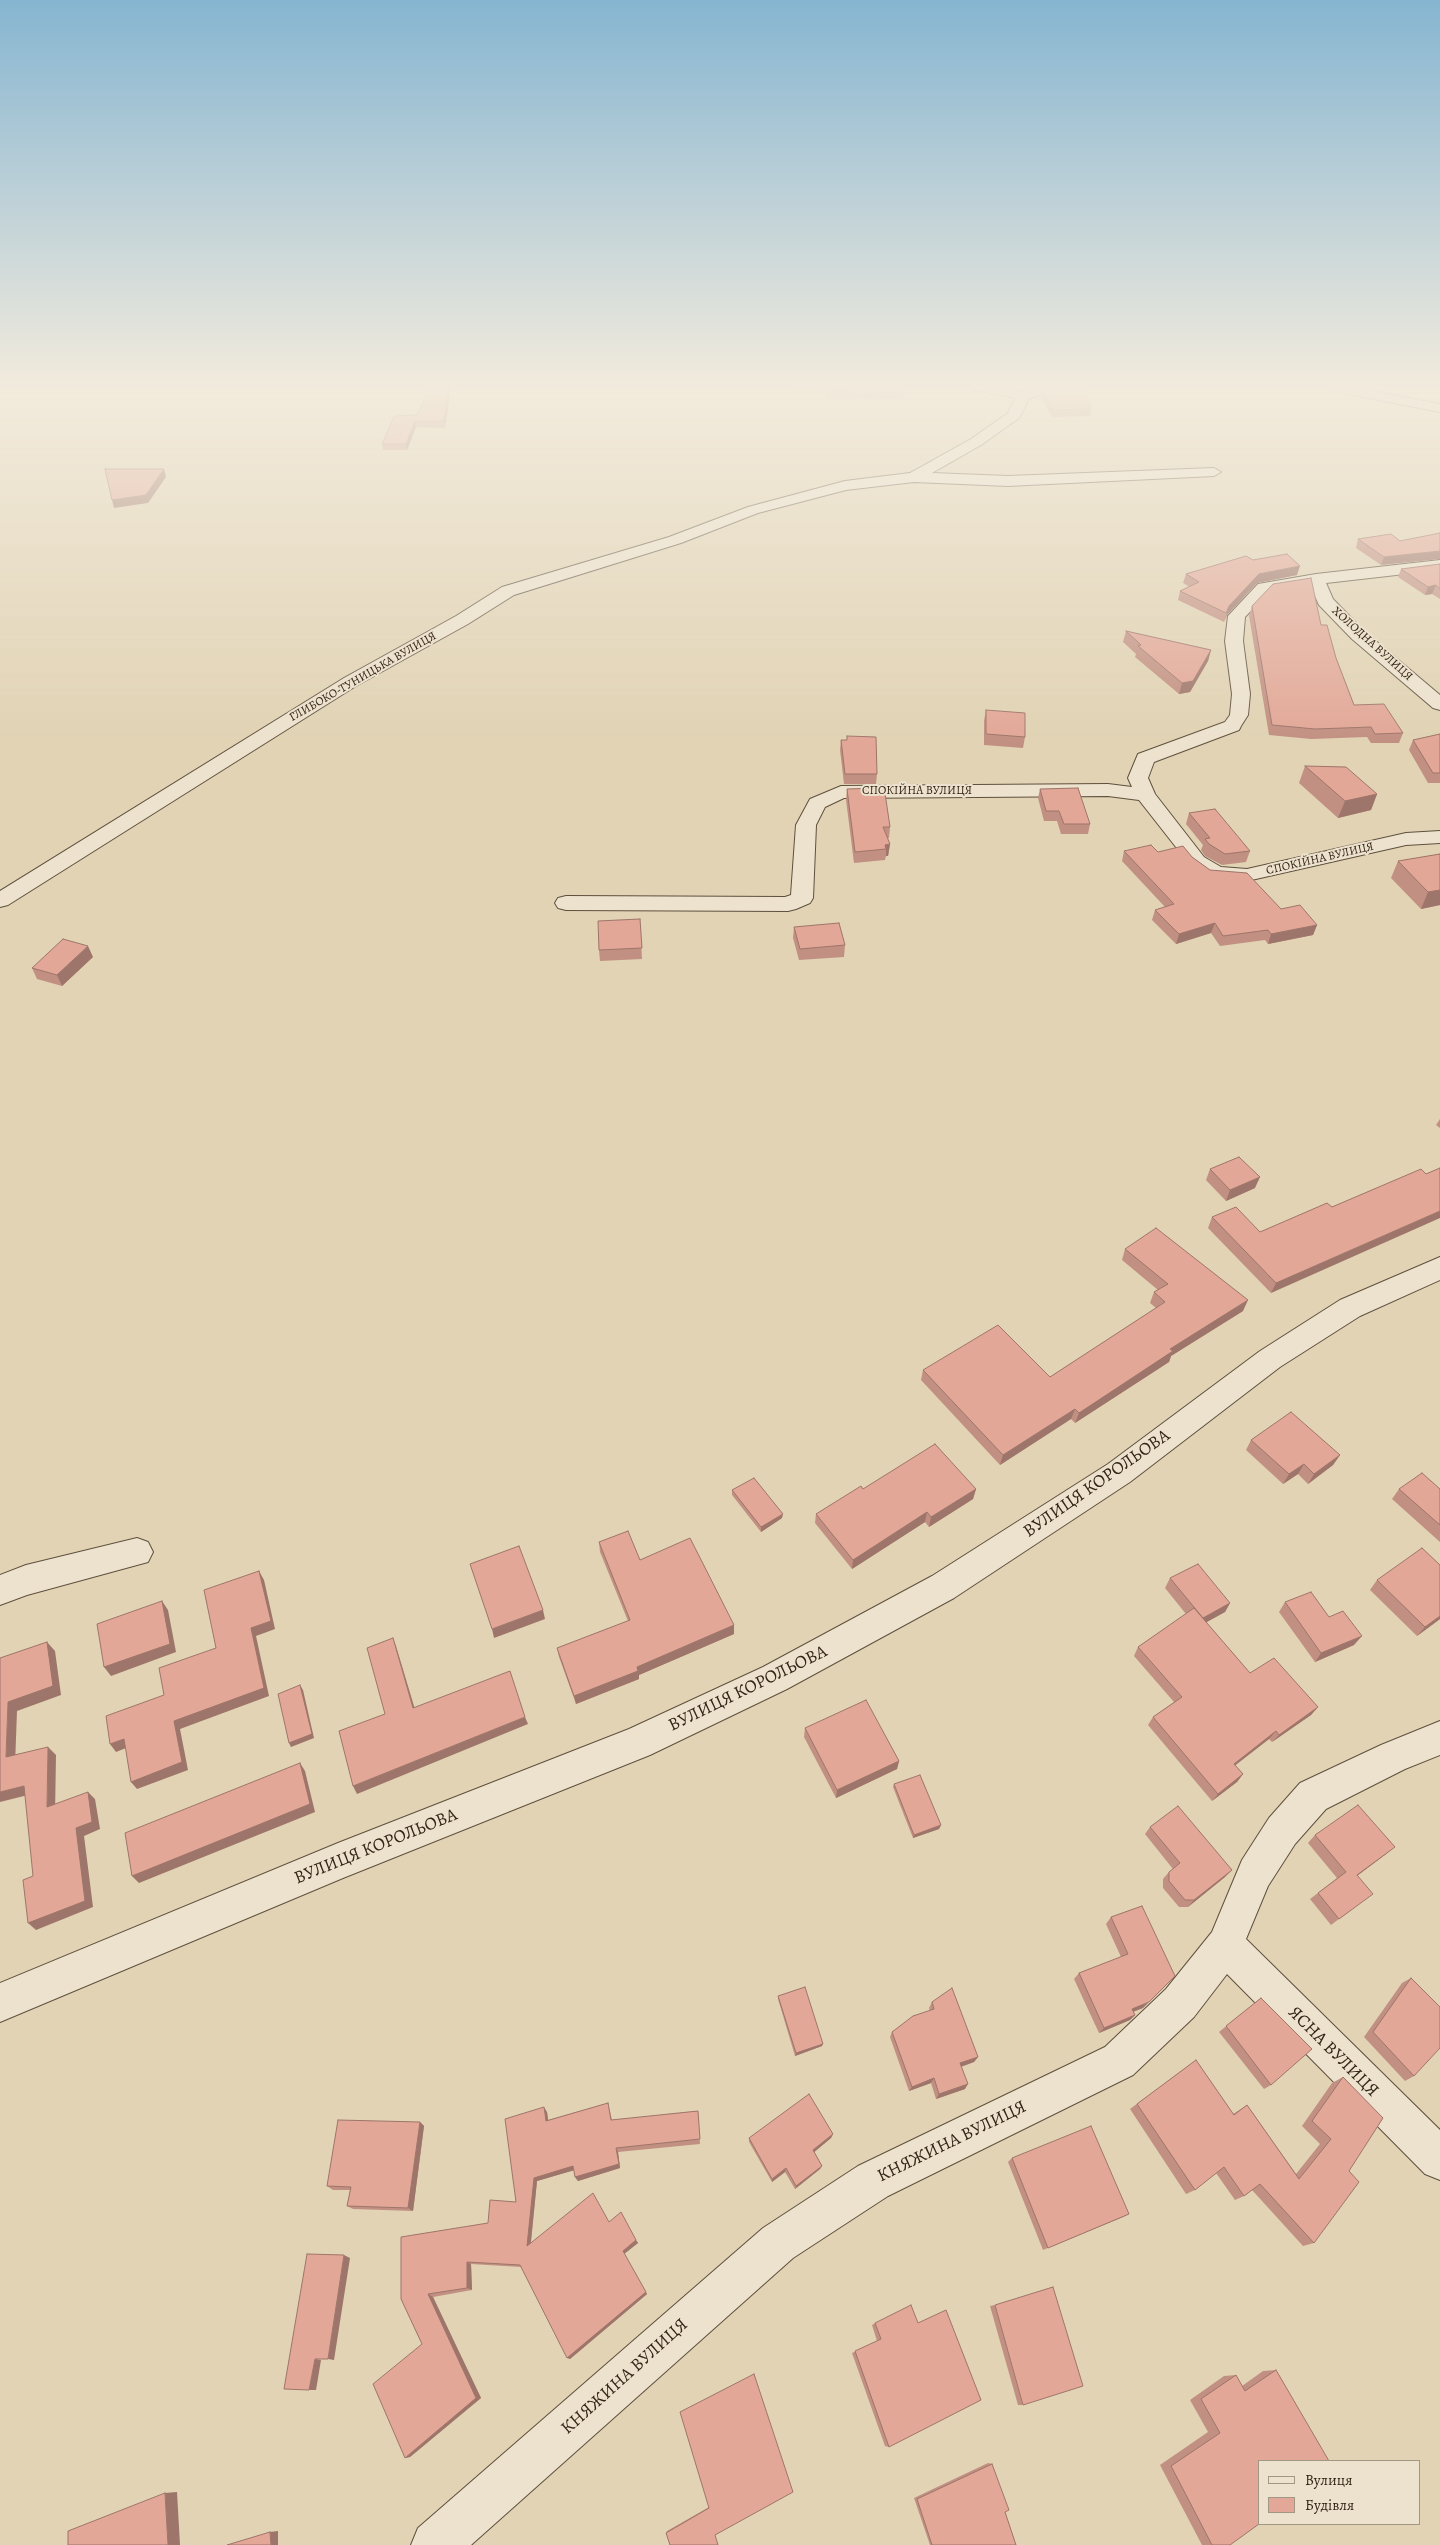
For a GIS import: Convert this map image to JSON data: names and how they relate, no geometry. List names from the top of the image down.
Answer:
{
  "streets": {
    "street": [
      "ХОЛОДНА ВУЛИЦЯ",
      "ГЛИБОКО-ТУНИЦЬКА ВУЛИЦЯ",
      "СПОКІЙНА ВУЛИЦЯ",
      "ВУЛИЦЯ КОРОЛЬОВА",
      "ЯСНА ВУЛИЦЯ",
      "КНЯЖИНА ВУЛИЦЯ"
    ]
  },
  "crossings": [
    ["ХОЛОДНА ВУЛИЦЯ", "СПОКІЙНА ВУЛИЦЯ"],
    ["ЯСНА ВУЛИЦЯ", "КНЯЖИНА ВУЛИЦЯ"]
  ],
  "legend": ["Вулиця", "Будівля"]
}
